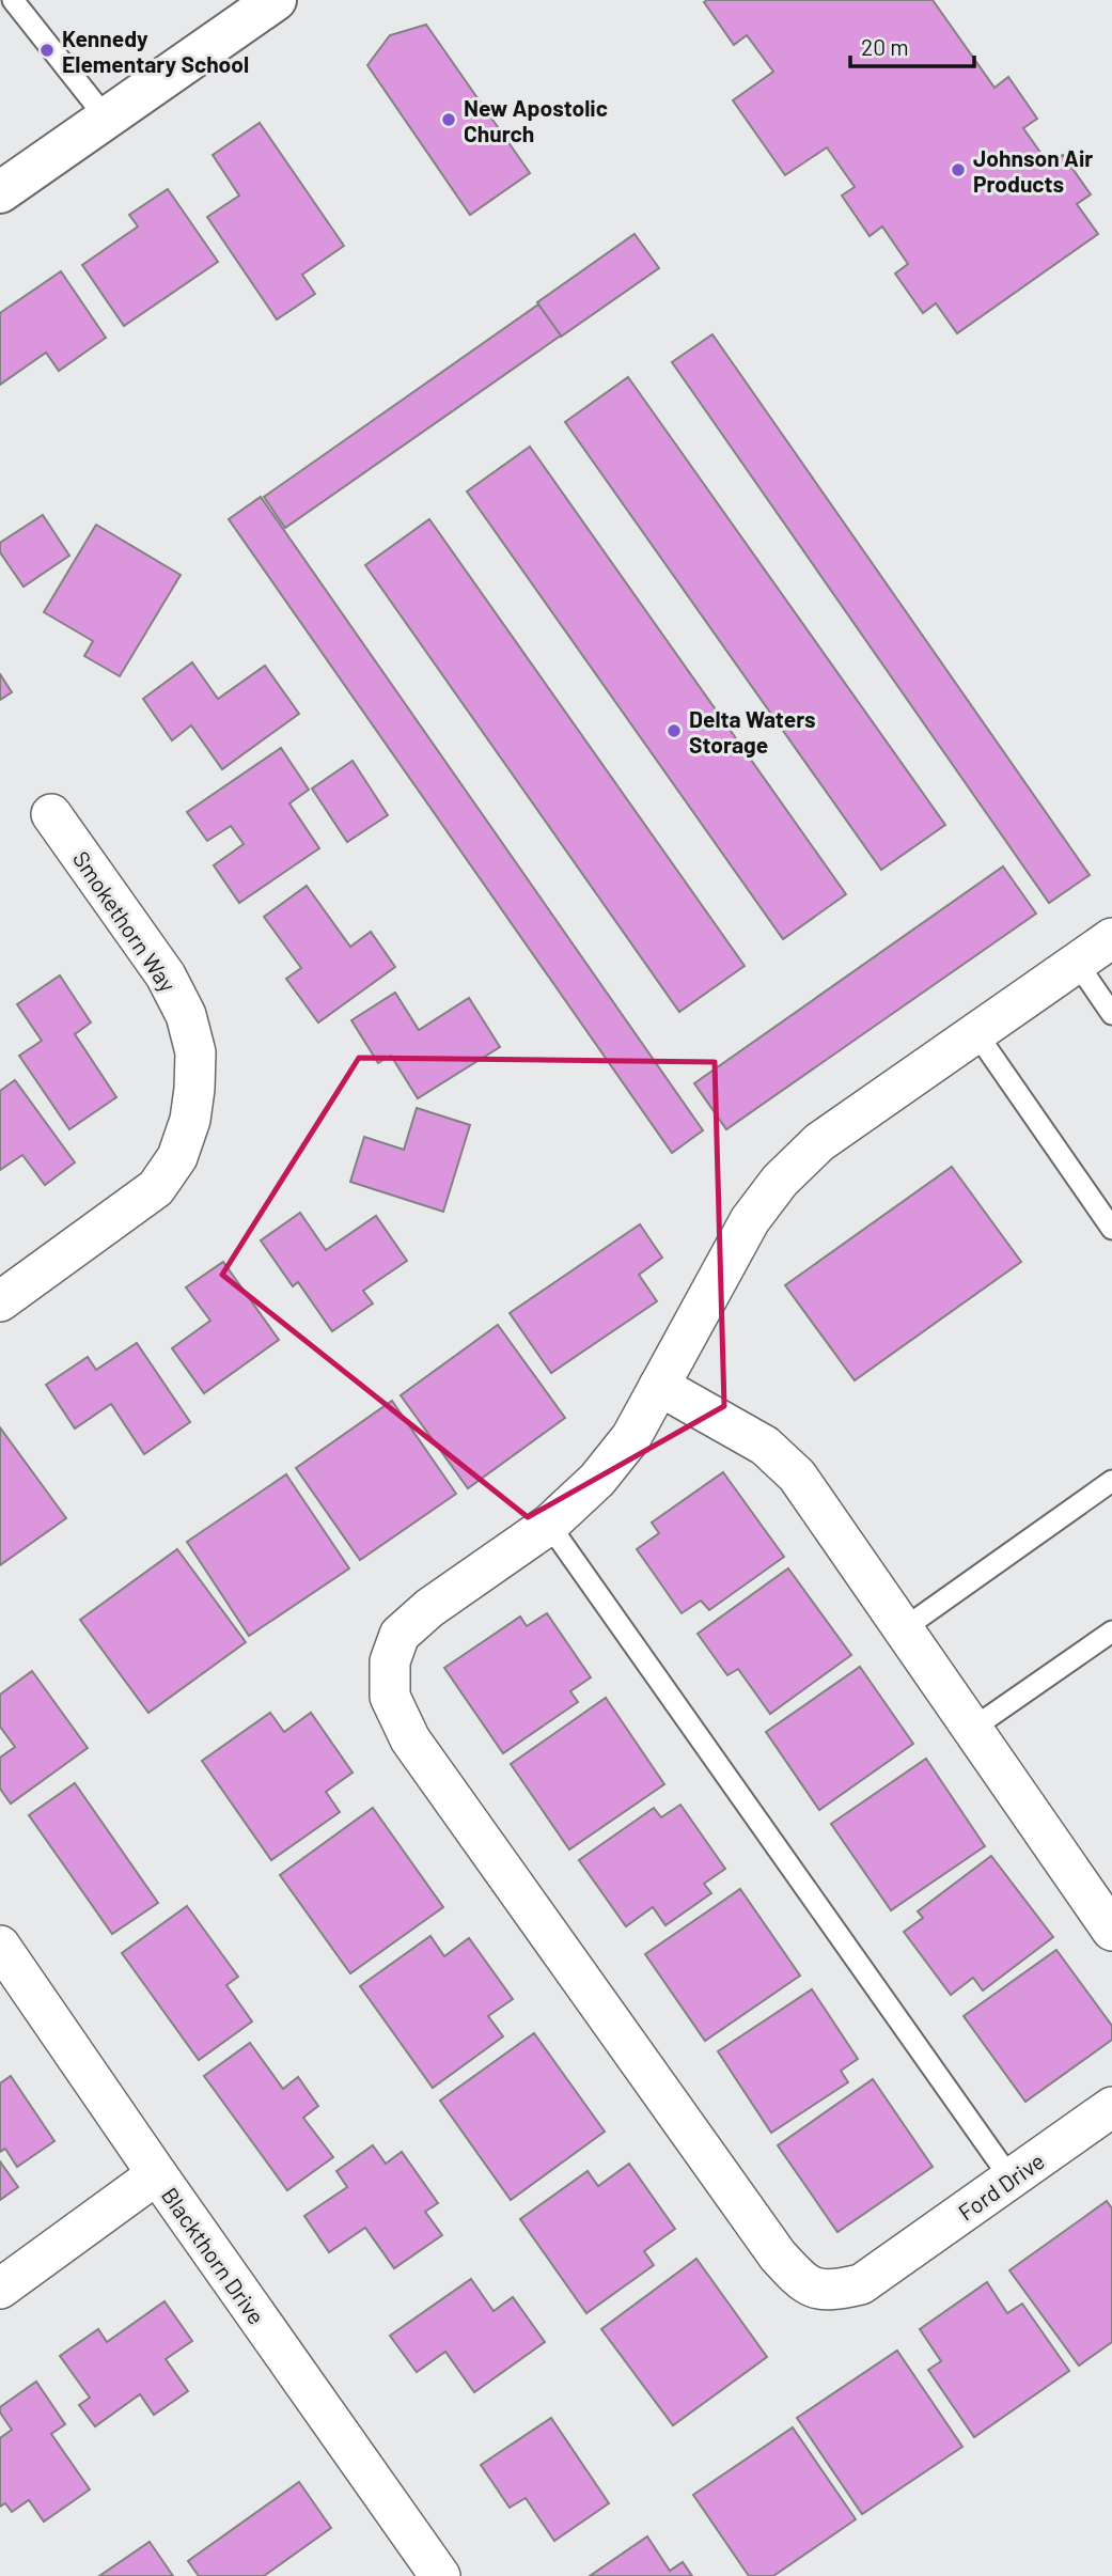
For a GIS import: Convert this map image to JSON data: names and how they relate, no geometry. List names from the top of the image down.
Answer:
{
  "streets": {
    "street": ["Smokethorn Way", "Ford Drive", "Blackthorn Drive"]
  },
  "places": [
    "Kennedy Elementary School",
    "New Apostolic Church",
    "Johnson Air Products",
    "Delta Waters Storage"
  ],
  "scale_bar": "20 m"
}
